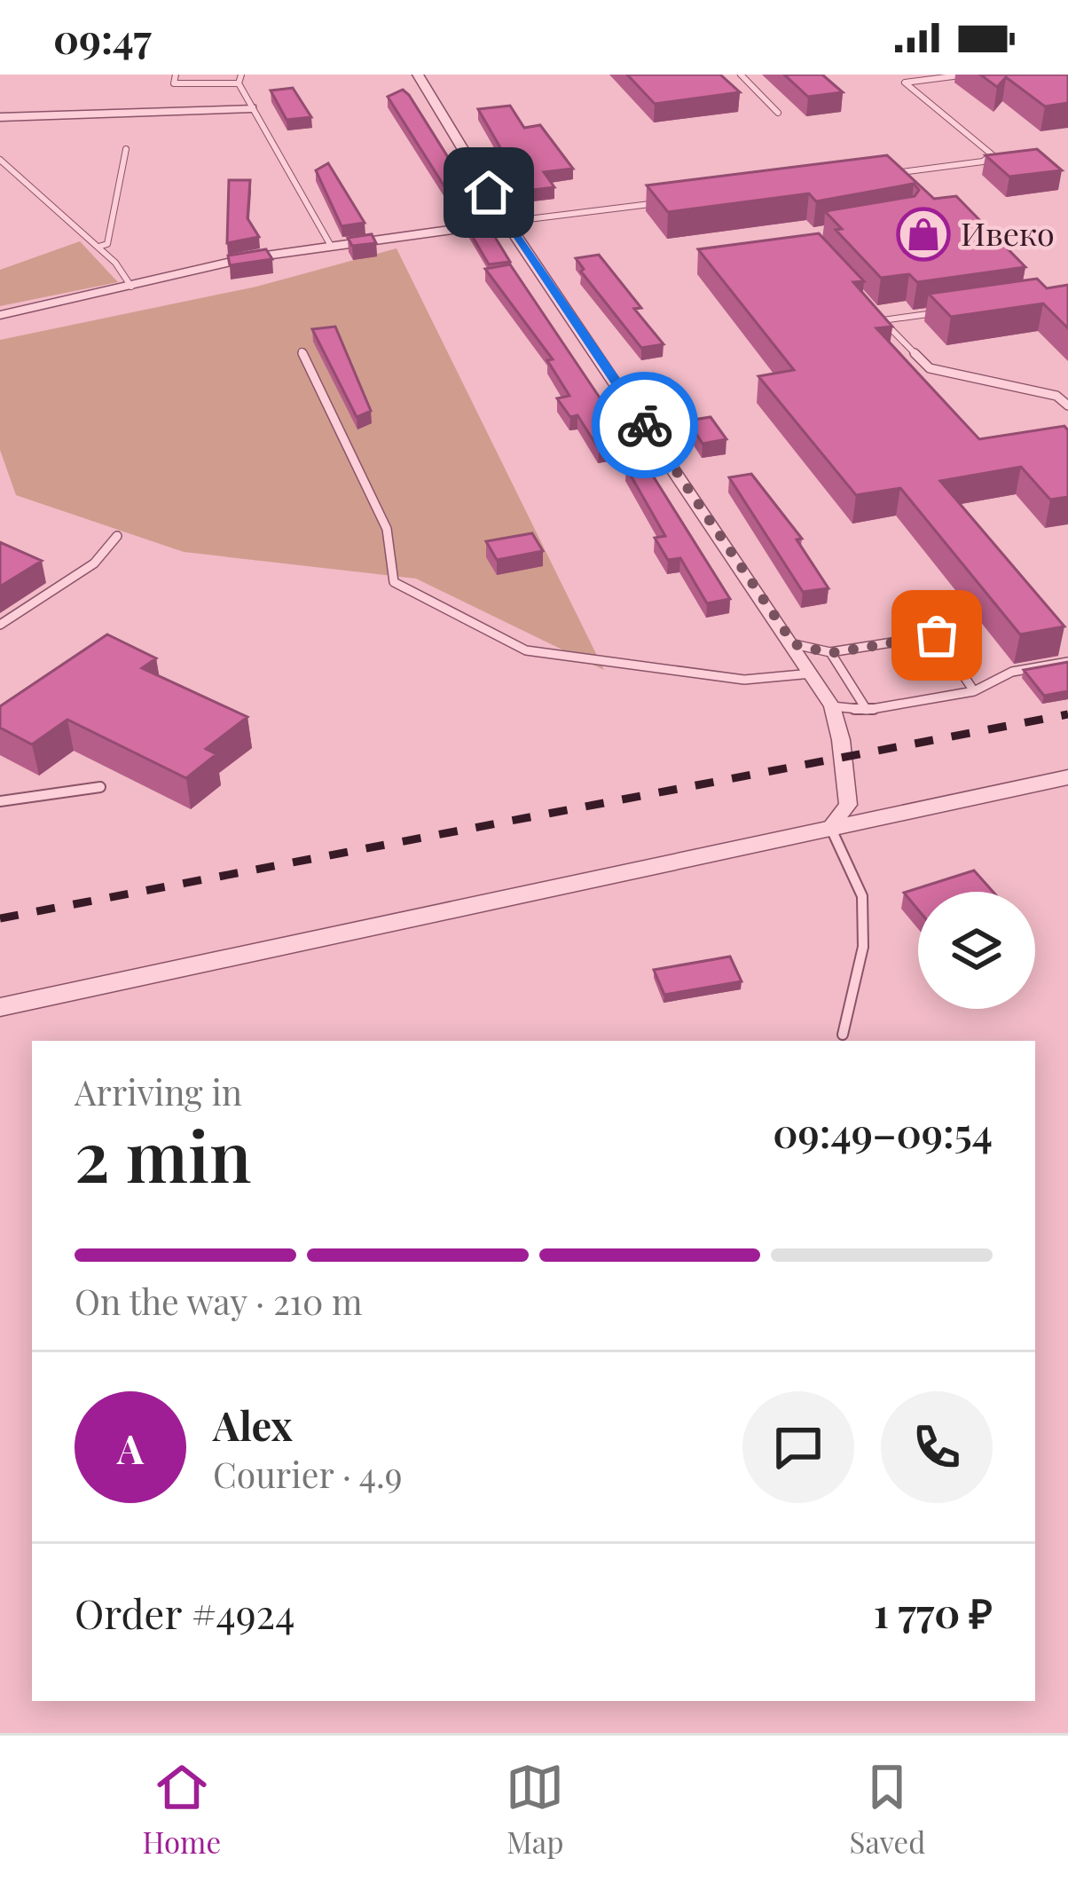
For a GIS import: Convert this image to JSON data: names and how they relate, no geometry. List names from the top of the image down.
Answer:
{
  "places": {
    "shop": ["Ивеко"]
  },
  "page": {
    "status": "09:47",
    "heading": ["2 min", "Arriving in", "09:49–09:54"],
    "panel": [
      "Alex",
      "Courier · 4.9",
      "Order #4924",
      "1 770 ₽"
    ],
    "bar": "On the way · 210 m",
    "round": "A",
    "tabs": ["Home", "Map", "Saved"]
  }
}
